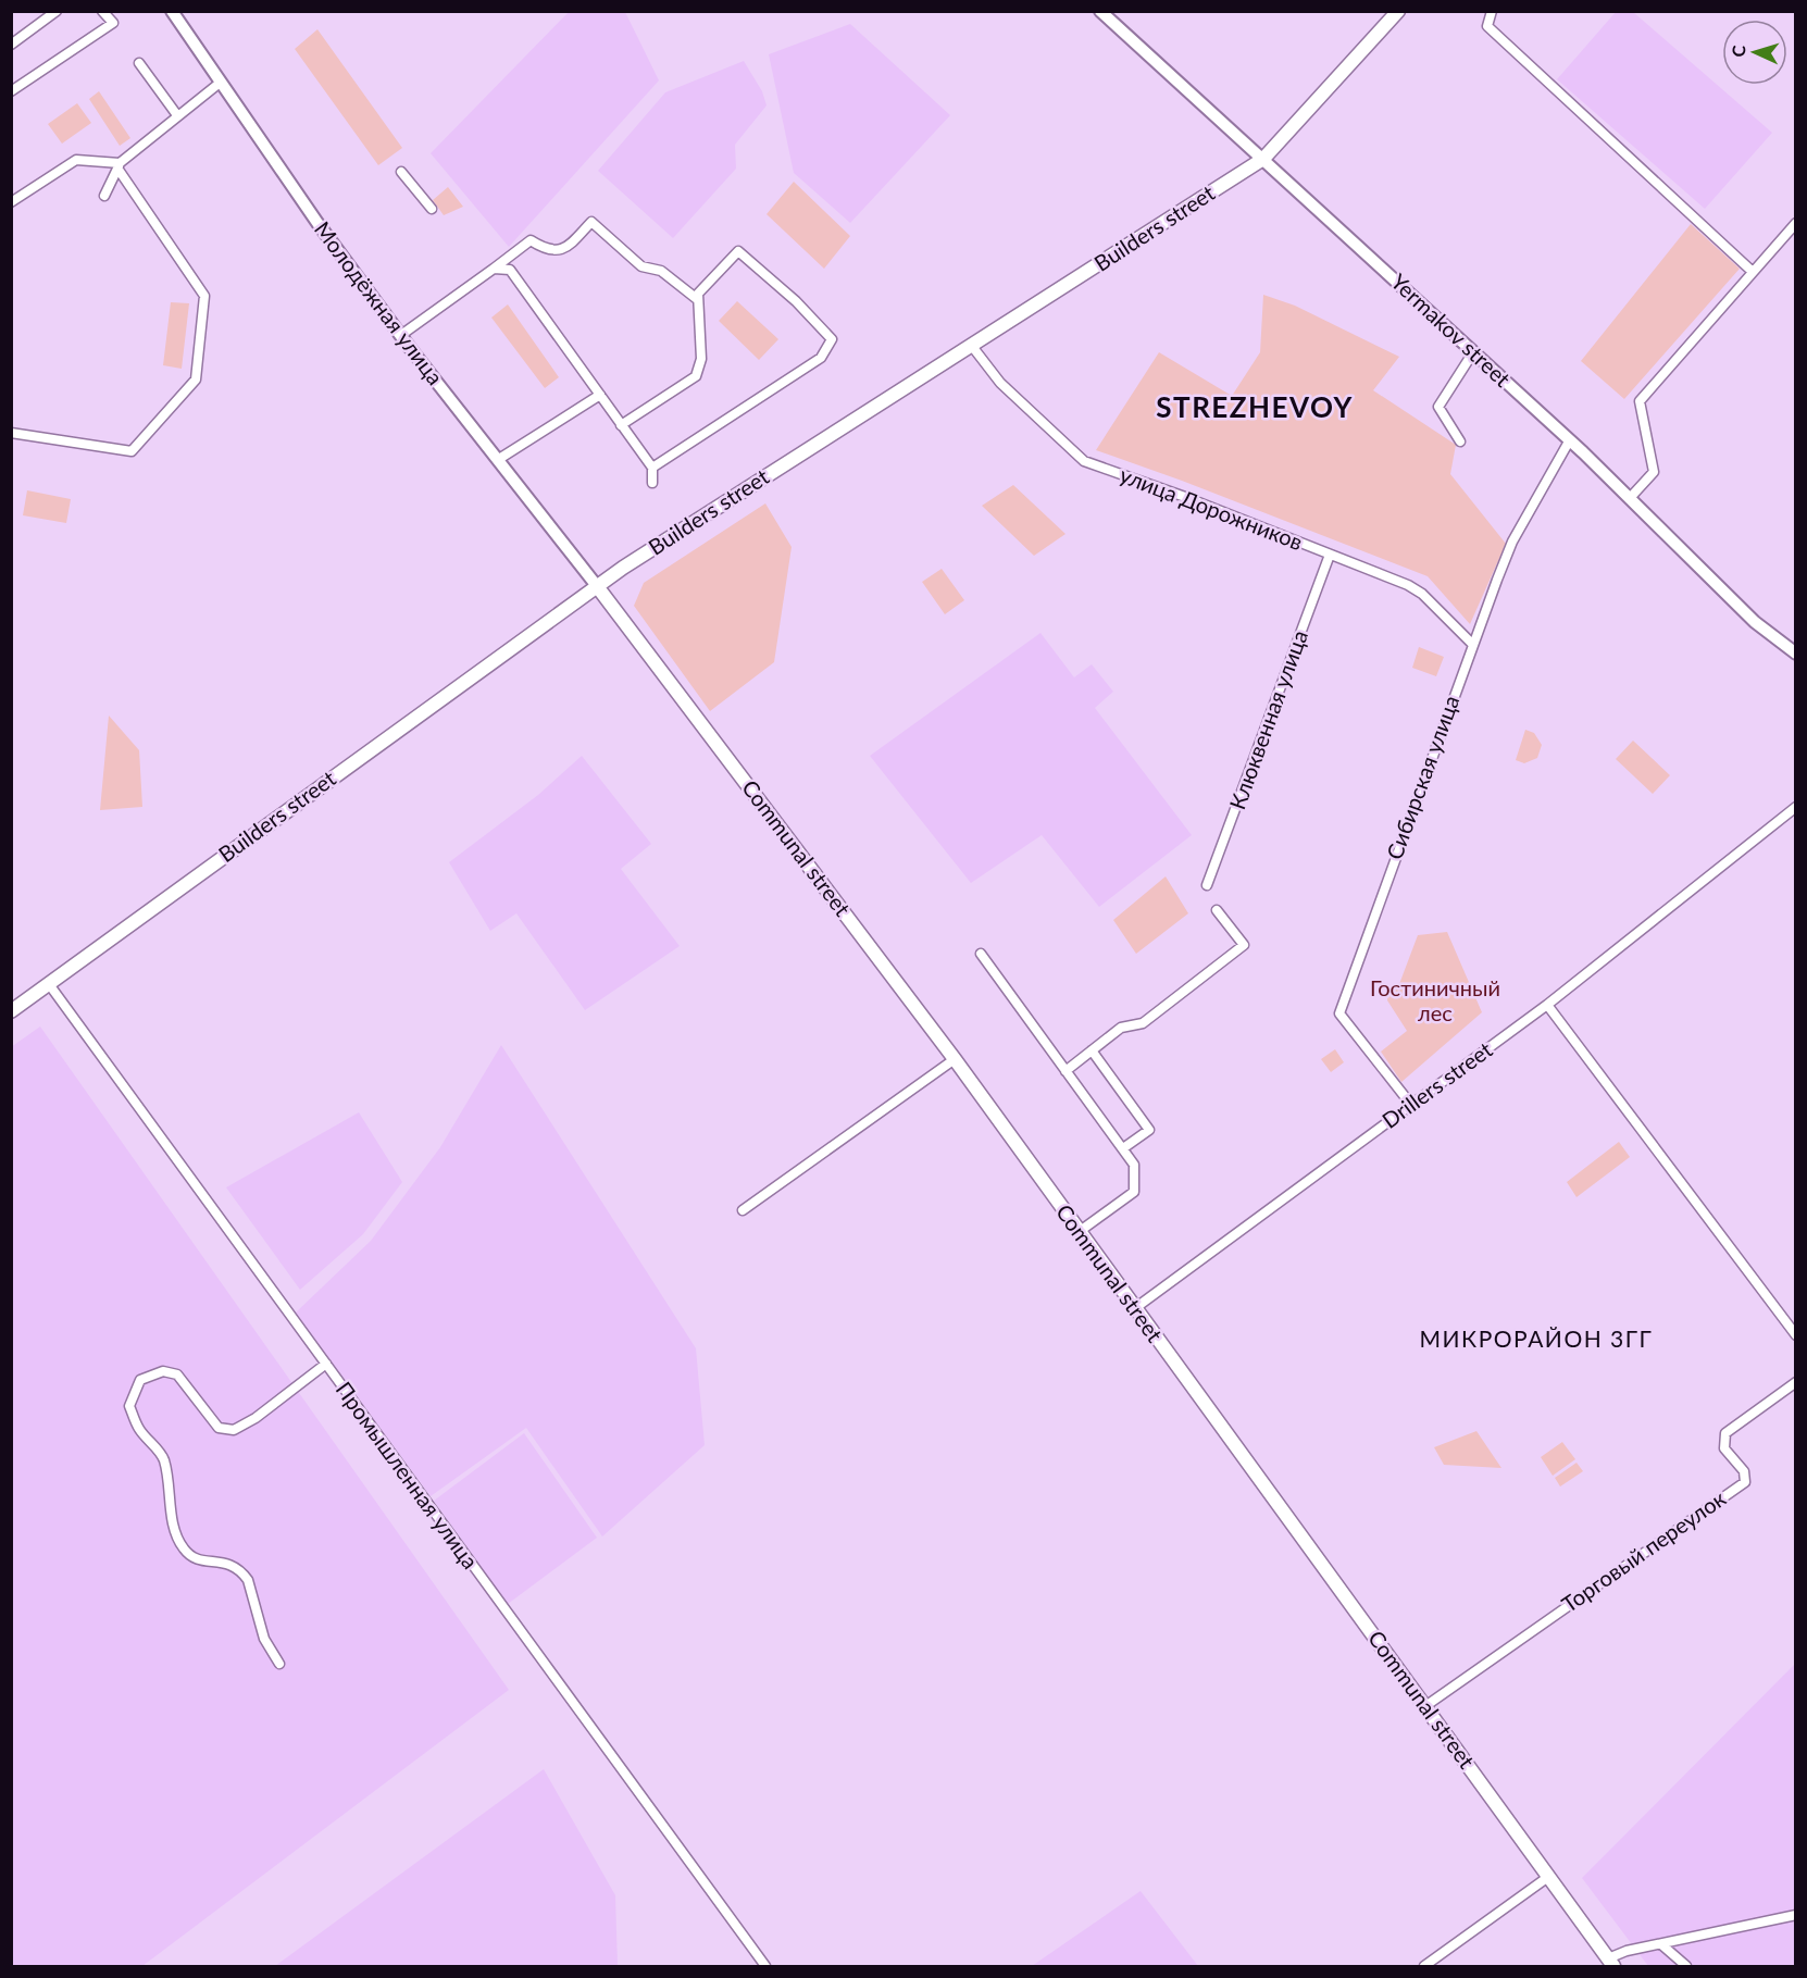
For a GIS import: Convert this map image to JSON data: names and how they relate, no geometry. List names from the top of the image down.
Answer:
{
  "streets": {
    "main road": ["Builders street", "Communal street"],
    "street": [
      "Молодёжная улица",
      "Yermakov street",
      "улица Дорожников",
      "Клюквенная улица",
      "Сибирская улица",
      "Drillers street",
      "Промышленная улица",
      "Торговый переулок"
    ]
  },
  "crossings": [
    ["Builders street", "Молодёжная улица"],
    ["Builders street", "Yermakov street"],
    ["Builders street", "улица Дорожников"],
    ["Builders street", "Communal street"],
    ["Builders street", "Промышленная улица"],
    ["Молодёжная улица", "Communal street"],
    ["Yermakov street", "Сибирская улица"],
    ["улица Дорожников", "Клюквенная улица"],
    ["улица Дорожников", "Сибирская улица"],
    ["Сибирская улица", "Drillers street"],
    ["Communal street", "Drillers street"],
    ["Communal street", "Торговый переулок"]
  ],
  "districts": ["STREZHEVOY", "МИКРОРАЙОН 3ГГ"],
  "parks": ["Гостиничный лес"],
  "north": "left"
}
